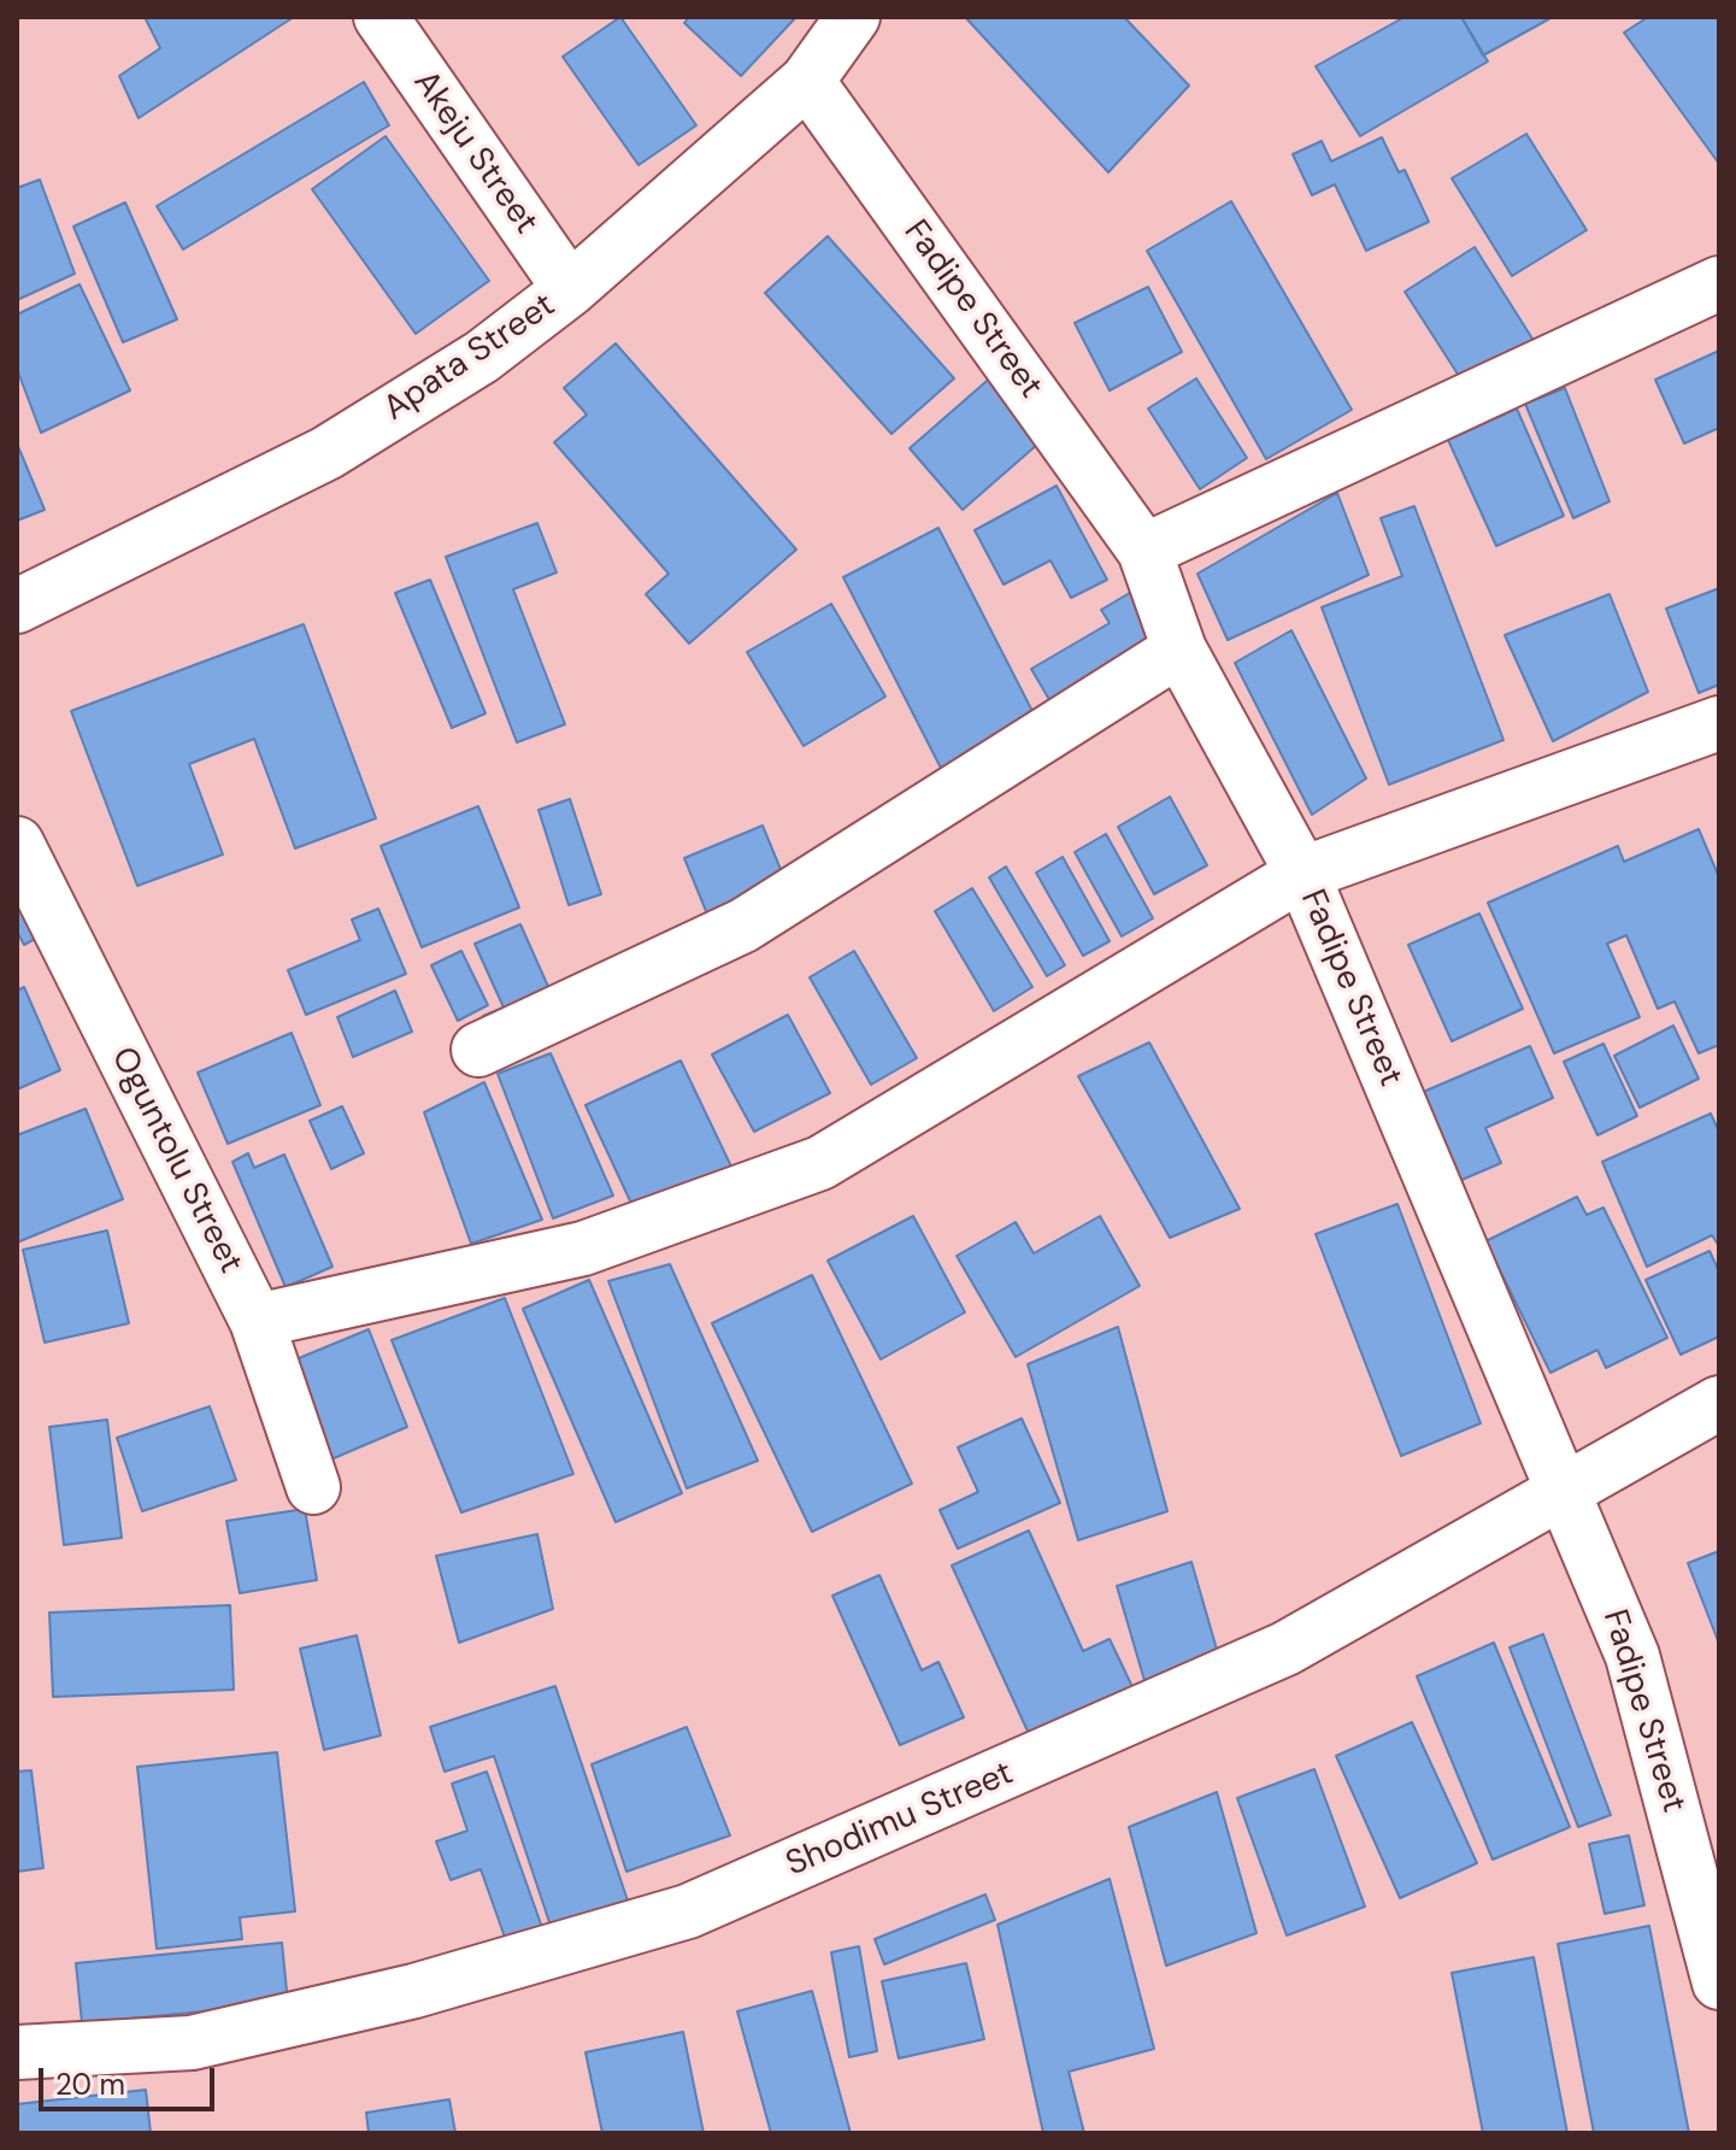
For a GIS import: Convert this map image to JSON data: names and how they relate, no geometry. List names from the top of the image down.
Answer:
{
  "streets": {
    "street": [
      "Akeju Street",
      "Fadipe Street",
      "Apata Street",
      "Oguntolu Street",
      "Shodimu Street"
    ]
  },
  "crossings": [
    ["Akeju Street", "Apata Street"],
    ["Fadipe Street", "Apata Street"],
    ["Fadipe Street", "Shodimu Street"]
  ],
  "scale_bar": "20 m"
}
